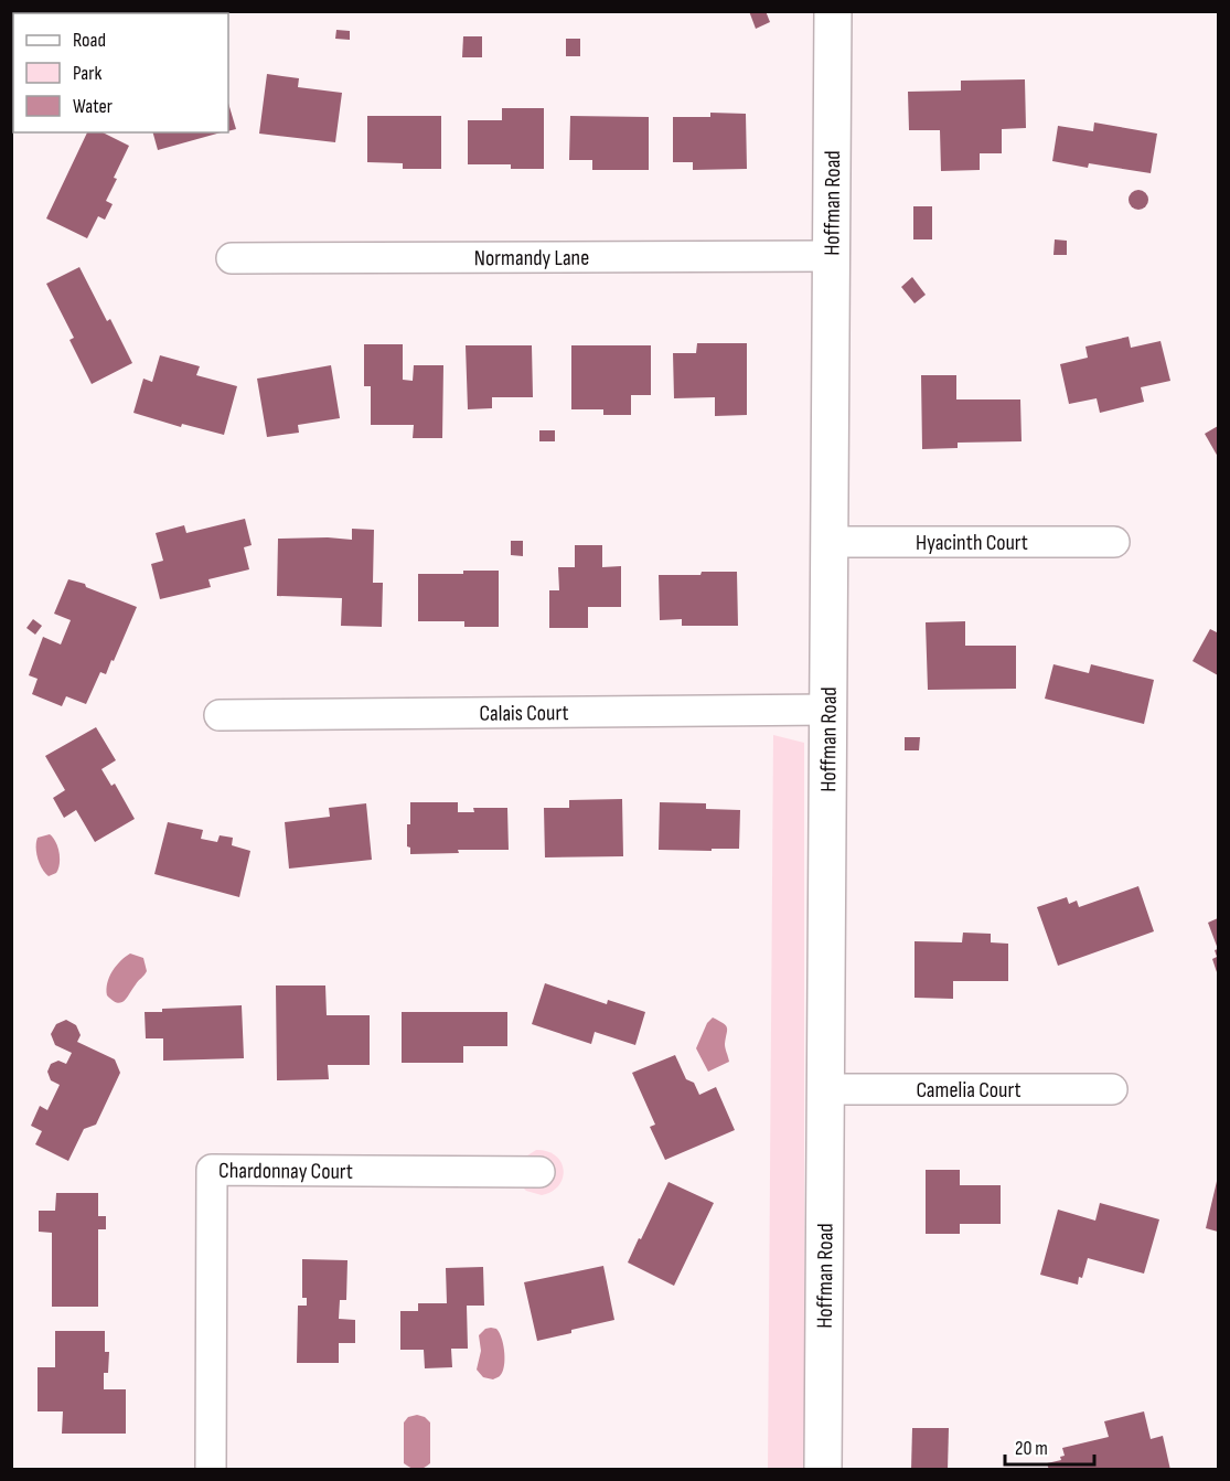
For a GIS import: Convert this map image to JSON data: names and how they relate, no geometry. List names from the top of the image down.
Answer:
{
  "streets": {
    "street": [
      "Hoffman Road",
      "Normandy Lane",
      "Hyacinth Court",
      "Calais Court",
      "Camelia Court",
      "Chardonnay Court"
    ]
  },
  "crossings": [
    ["Hoffman Road", "Normandy Lane"],
    ["Hoffman Road", "Hyacinth Court"],
    ["Hoffman Road", "Calais Court"],
    ["Hoffman Road", "Camelia Court"]
  ],
  "legend": ["Road", "Park", "Water"],
  "scale_bar": "20 m"
}
